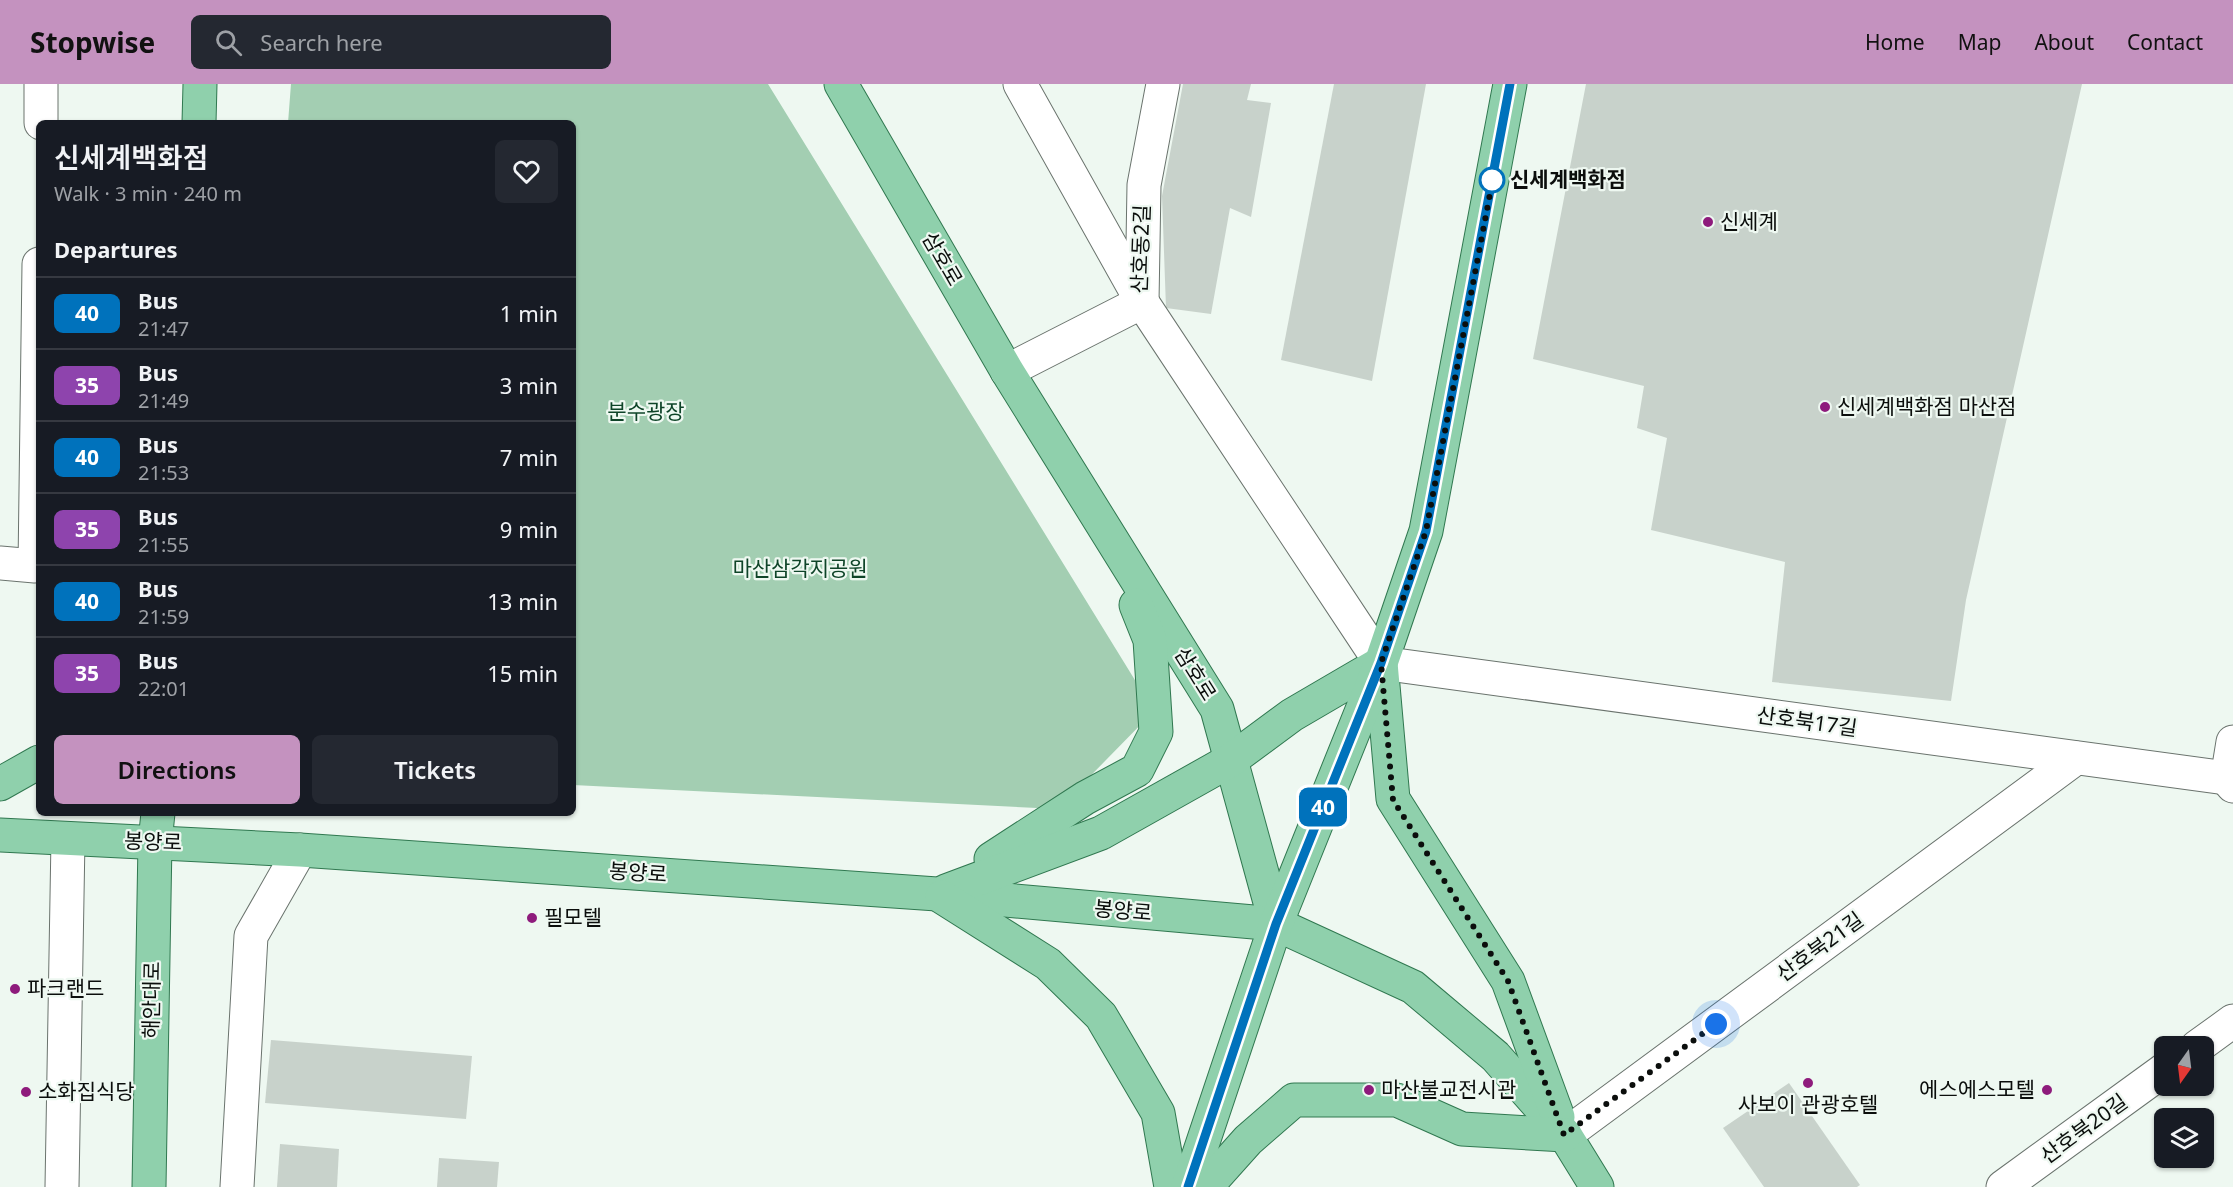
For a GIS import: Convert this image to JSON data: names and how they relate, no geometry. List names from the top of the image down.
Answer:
{
  "streets": {
    "main road": ["삼호로", "봉양로", "해안대로"],
    "street": [
      "산호동2길",
      "산호북17길",
      "산호북21길",
      "산호북20길"
    ]
  },
  "crossings": [
    ["산호동2길", "삼호로"],
    ["삼호로", "봉양로"],
    ["산호북17길", "산호북21길"],
    ["봉양로", "해안대로"]
  ],
  "parks": ["분수광장", "마산삼각지공원"],
  "places": [
    "신세계백화점",
    "신세계",
    "신세계백화점 마산점",
    "필모텔",
    "파크랜드",
    "사보이 관광호텔",
    "마산불교전시관",
    "에스에스모텔",
    "소화집식당"
  ],
  "lines": ["bus line 40"],
  "north": "bottom",
  "page": {
    "header": "Stopwise",
    "search": "Search here",
    "nav": [
      "Home",
      "Map",
      "About",
      "Contact"
    ],
    "on_map": "40",
    "heading": [
      ["신세계백화점", "Walk · 3 min · 240 m"],
      "Departures"
    ],
    "list": [
      {
        "mark": "40",
        "name": "Bus",
        "note": "21:47",
        "value": "1 min"
      },
      {
        "mark": "35",
        "name": "Bus",
        "note": "21:49",
        "value": "3 min"
      },
      {
        "mark": "40",
        "name": "Bus",
        "note": "21:53",
        "value": "7 min"
      },
      {
        "mark": "35",
        "name": "Bus",
        "note": "21:55",
        "value": "9 min"
      },
      {
        "mark": "40",
        "name": "Bus",
        "note": "21:59",
        "value": "13 min"
      },
      {
        "mark": "35",
        "name": "Bus",
        "note": "22:01",
        "value": "15 min"
      }
    ],
    "buttons": ["Directions", "Tickets"]
  }
}
